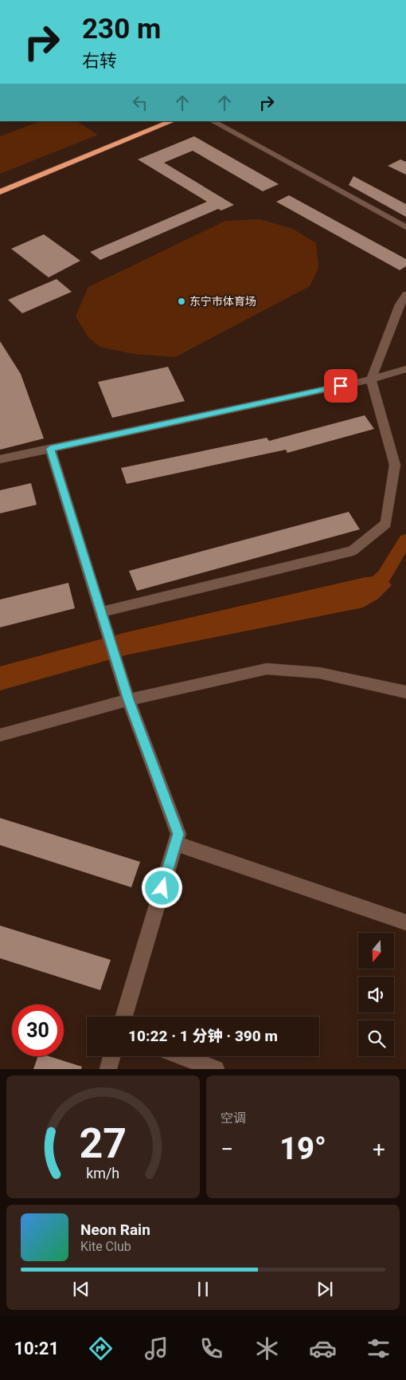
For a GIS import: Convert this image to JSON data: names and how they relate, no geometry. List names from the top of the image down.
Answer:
{
  "places": ["东宁市体育场"],
  "north": "bottom",
  "page": {
    "turn": ["230 m", "右转"],
    "limit": "30",
    "trip": "10:22 · 1 分钟 · 390 m",
    "tile": "空调",
    "heat": ["−", "19°", "+"],
    "song": ["Neon Rain", "Kite Club"],
    "tabs": "10:21",
    "gauge": ["27", "km/h"]
  }
}
